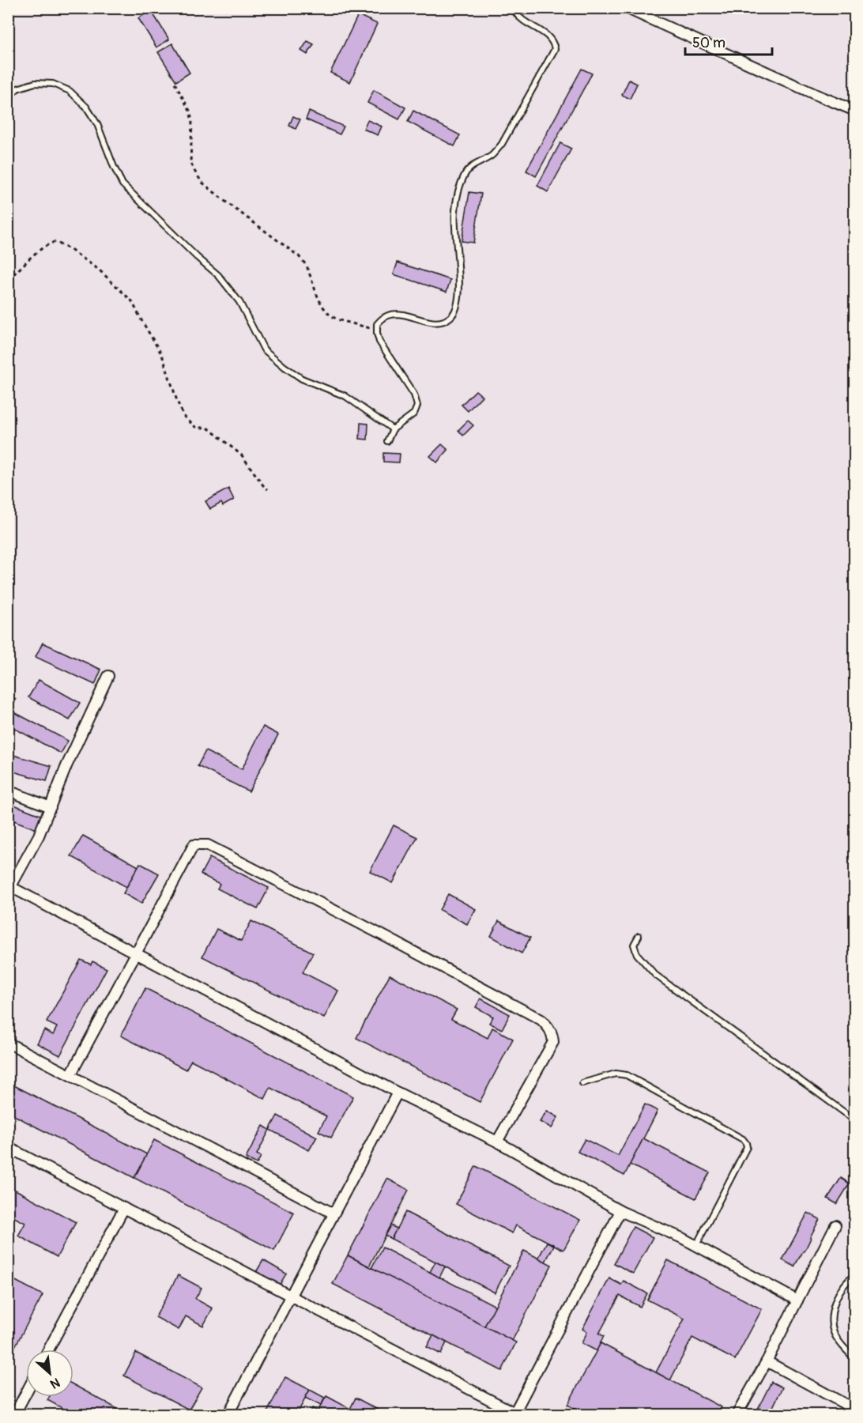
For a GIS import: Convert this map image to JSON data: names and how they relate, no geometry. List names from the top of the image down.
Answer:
{
  "scale_bar": "50 m",
  "north": "bottom right"
}
